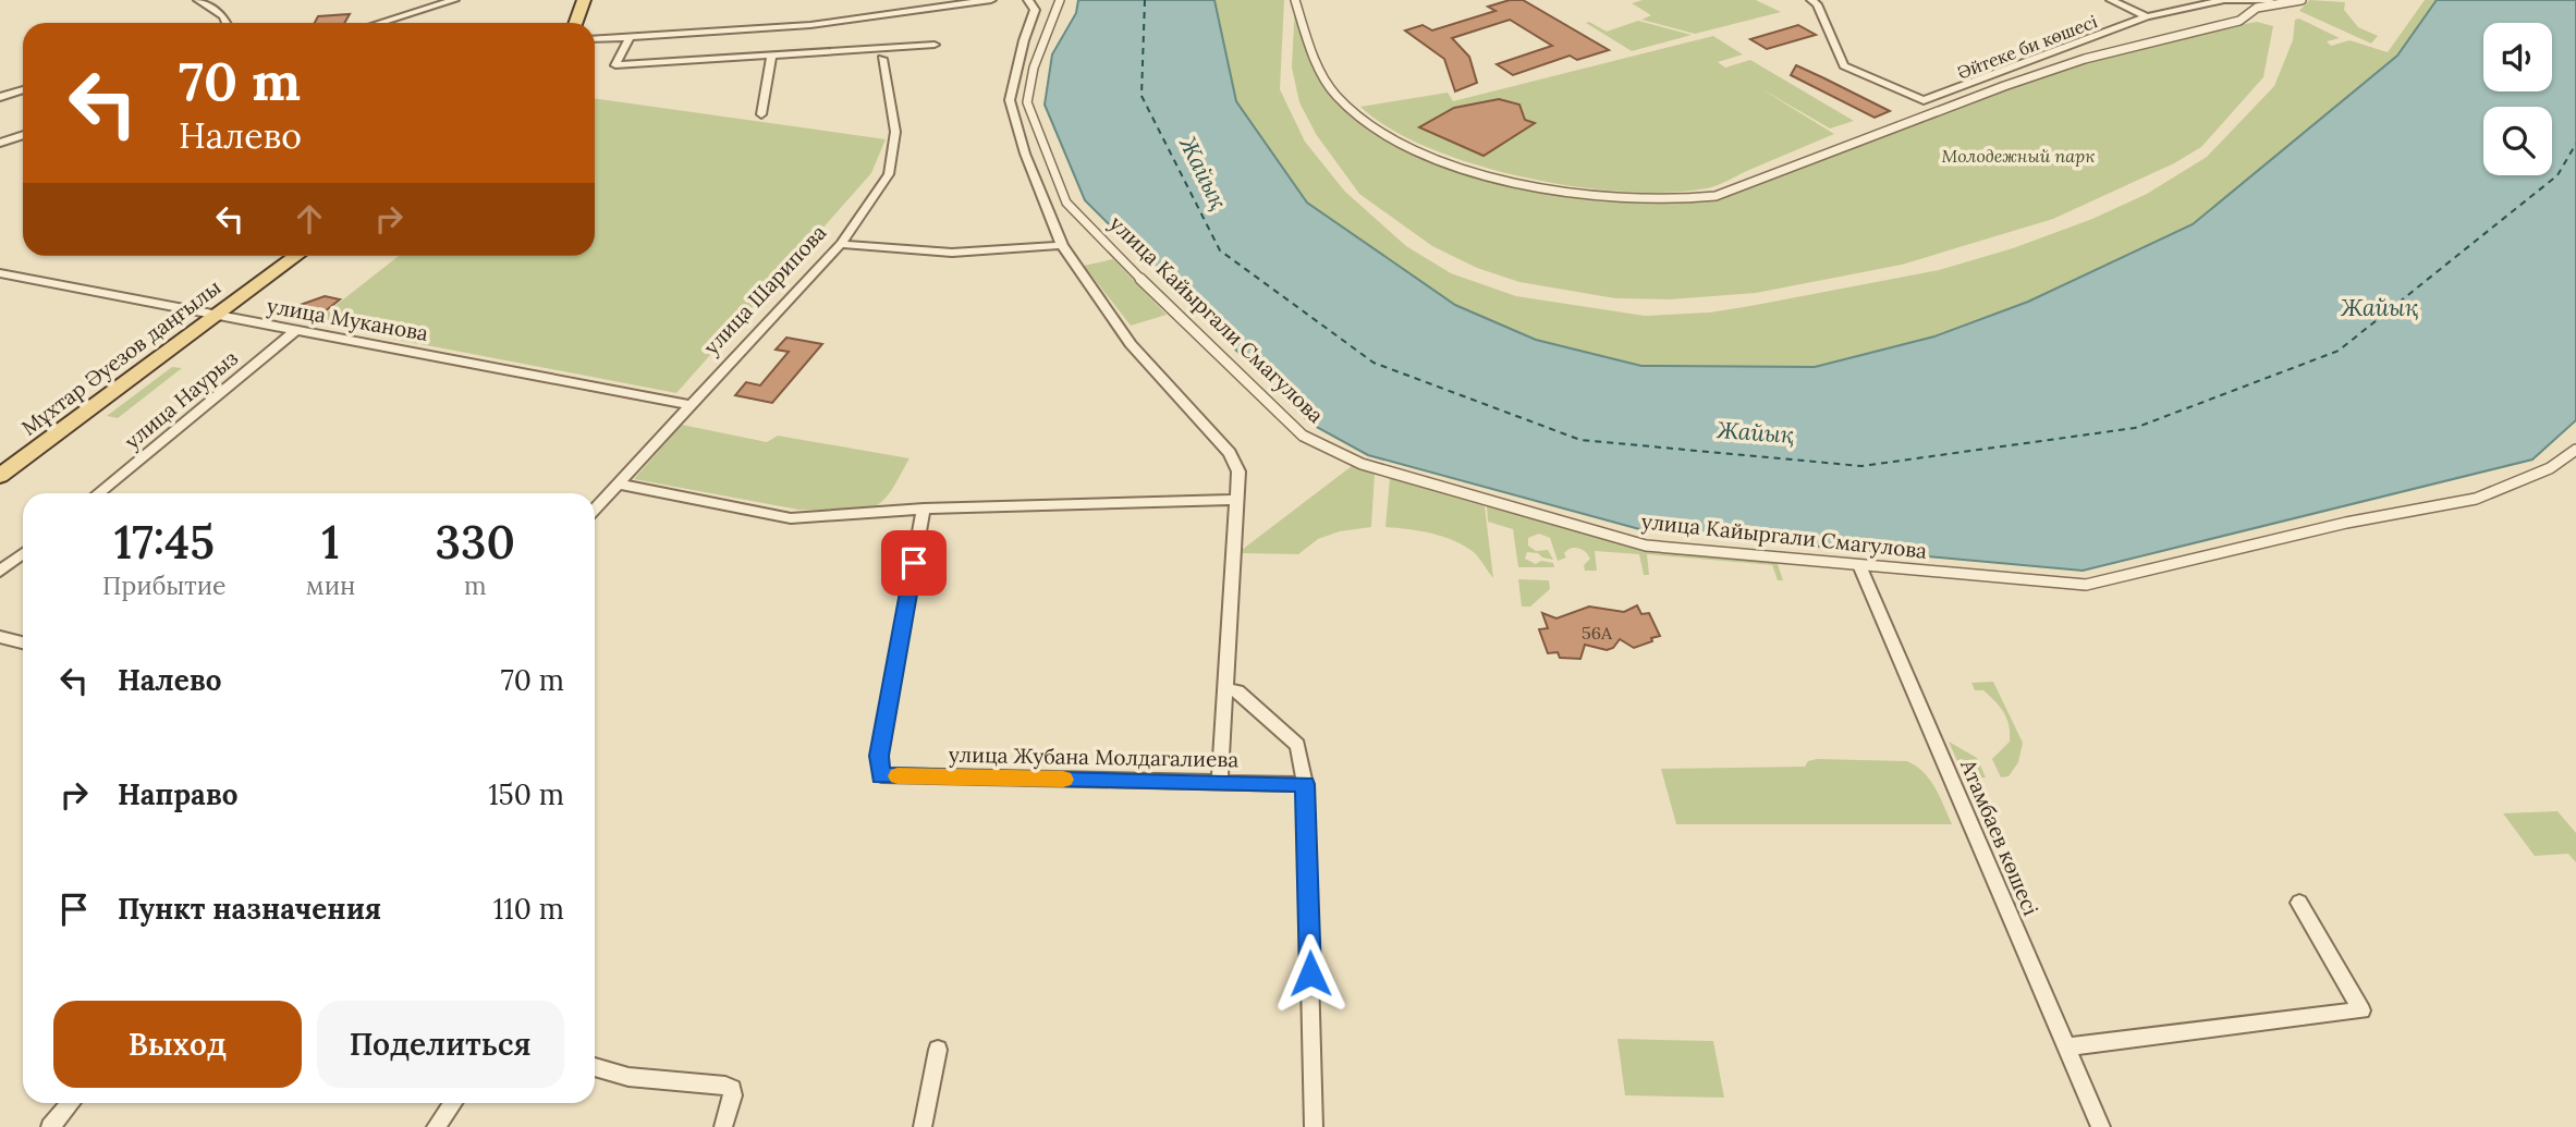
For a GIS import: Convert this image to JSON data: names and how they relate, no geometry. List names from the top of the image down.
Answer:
{
  "streets": {
    "main road": ["Мұхтар Әуезов даңғылы"],
    "street": [
      "Әйтеке би көшесі",
      "улица Шарипова",
      "улица Муканова",
      "улица Кайыргали Смагулова",
      "улица Наурыз",
      "улица Жубана Молдагалиева",
      "Атамбаев көшесі"
    ]
  },
  "crossings": [
    ["улица Шарипова", "улица Муканова"],
    ["улица Муканова", "Мұхтар Әуезов даңғылы"],
    ["улица Муканова", "улица Наурыз"],
    ["улица Кайыргали Смагулова", "Атамбаев көшесі"]
  ],
  "water": ["Жайық"],
  "parks": ["Молодежный парк"],
  "house_numbers": ["56А"],
  "page": {
    "turn": ["70 m", "Налево"],
    "eta": [
      "17:45",
      "Прибытие",
      "1",
      "мин",
      "330",
      "m"
    ],
    "list": [
      {
        "name": "Налево",
        "value": "70 m"
      },
      {
        "name": "Направо",
        "value": "150 m"
      },
      {
        "name": "Пункт назначения",
        "value": "110 m"
      }
    ],
    "buttons": ["Выход", "Поделиться"]
  }
}
